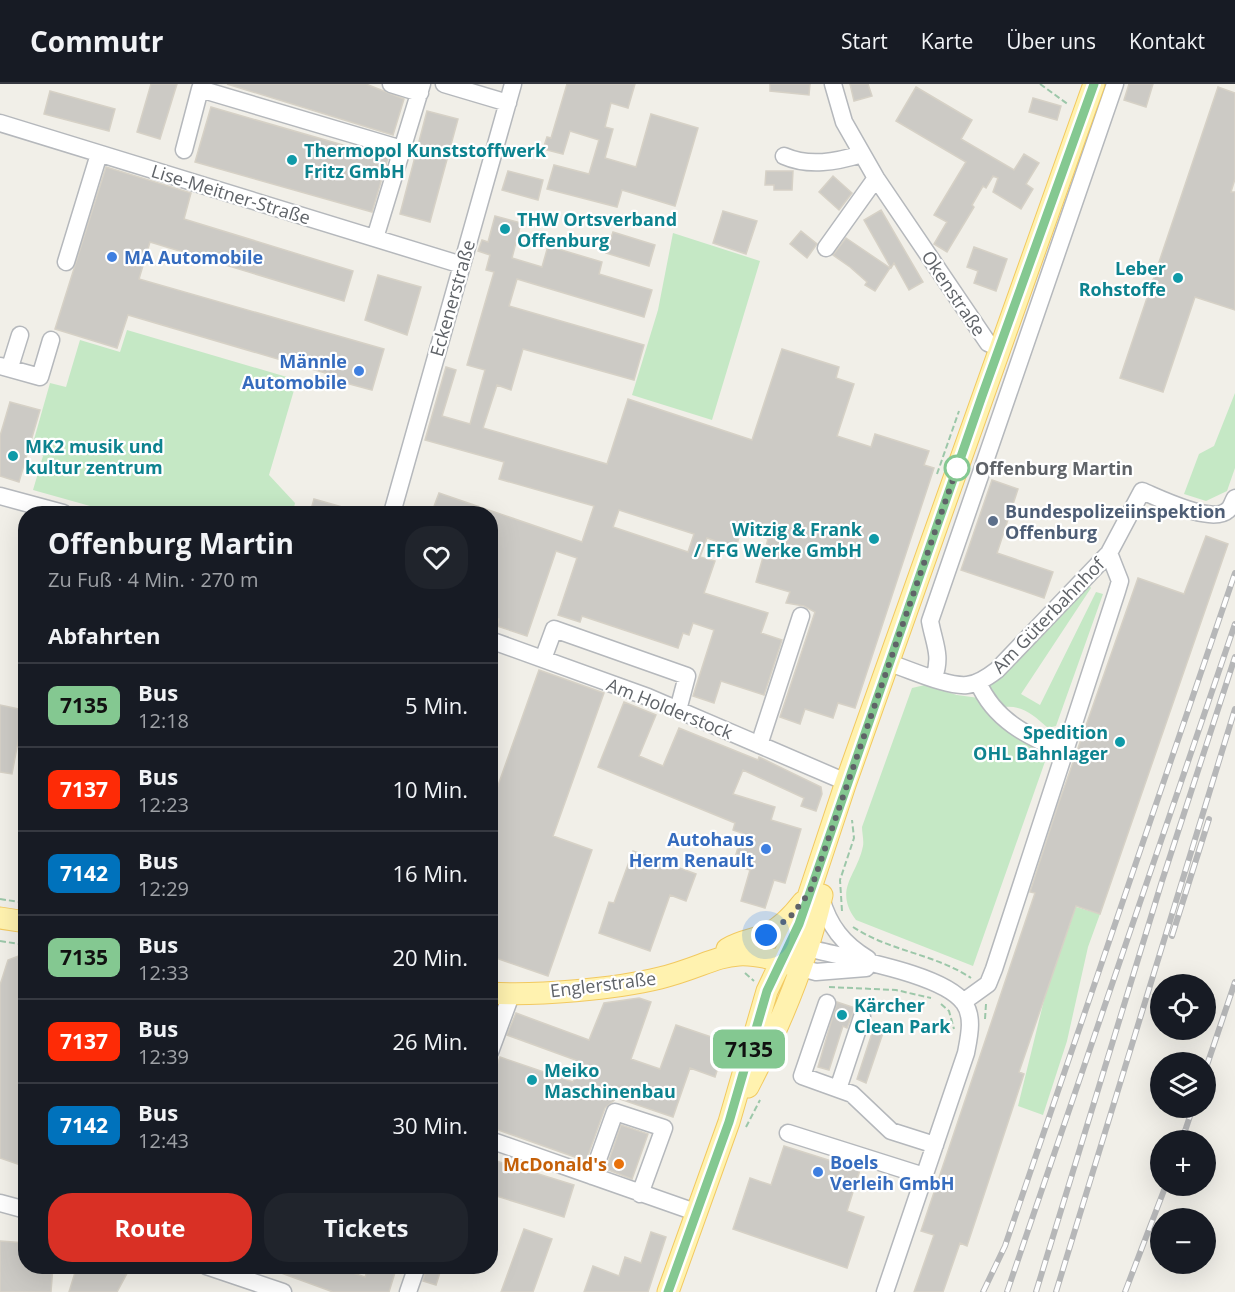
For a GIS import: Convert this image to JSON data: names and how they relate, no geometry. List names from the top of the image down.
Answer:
{
  "streets": {
    "main road": ["Okenstraße", "Englerstraße"],
    "street": [
      "Lise-Meitner-Straße",
      "Eckenerstraße",
      "Am Güterbahnhof",
      "Am Holderstock"
    ]
  },
  "crossings": [
    ["Lise-Meitner-Straße", "Eckenerstraße"],
    ["Okenstraße", "Am Güterbahnhof"],
    ["Okenstraße", "Am Holderstock"],
    ["Okenstraße", "Englerstraße"]
  ],
  "places": [
    "Thermopol Kunststoffwerk Fritz GmbH",
    "THW Ortsverband Offenburg",
    "MA Automobile",
    "Leber Rohstoffe",
    "Männle Automobile",
    "MK2 musik und kultur zentrum",
    "Offenburg Martin",
    "Bundespolizeiinspektion Offenburg",
    "Witzig & Frank / FFG Werke GmbH",
    "Spedition OHL Bahnlager",
    "Autohaus Herm Renault",
    "Kärcher Clean Park",
    "Meiko Maschinenbau",
    "McDonald's",
    "Boels Verleih GmbH"
  ],
  "lines": ["bus line 7135"],
  "page": {
    "header": "Commutr",
    "nav": [
      "Start",
      "Karte",
      "Über uns",
      "Kontakt"
    ],
    "on_map": "7135",
    "heading": [
      ["Offenburg Martin", "Zu Fuß · 4 Min. · 270 m"],
      "Abfahrten"
    ],
    "list": [
      {
        "mark": "7135",
        "name": "Bus",
        "note": "12:18",
        "value": "5 Min."
      },
      {
        "mark": "7137",
        "name": "Bus",
        "note": "12:23",
        "value": "10 Min."
      },
      {
        "mark": "7142",
        "name": "Bus",
        "note": "12:29",
        "value": "16 Min."
      },
      {
        "mark": "7135",
        "name": "Bus",
        "note": "12:33",
        "value": "20 Min."
      },
      {
        "mark": "7137",
        "name": "Bus",
        "note": "12:39",
        "value": "26 Min."
      },
      {
        "mark": "7142",
        "name": "Bus",
        "note": "12:43",
        "value": "30 Min."
      }
    ],
    "map_buttons": ["+", "−"],
    "buttons": ["Route", "Tickets"]
  }
}
